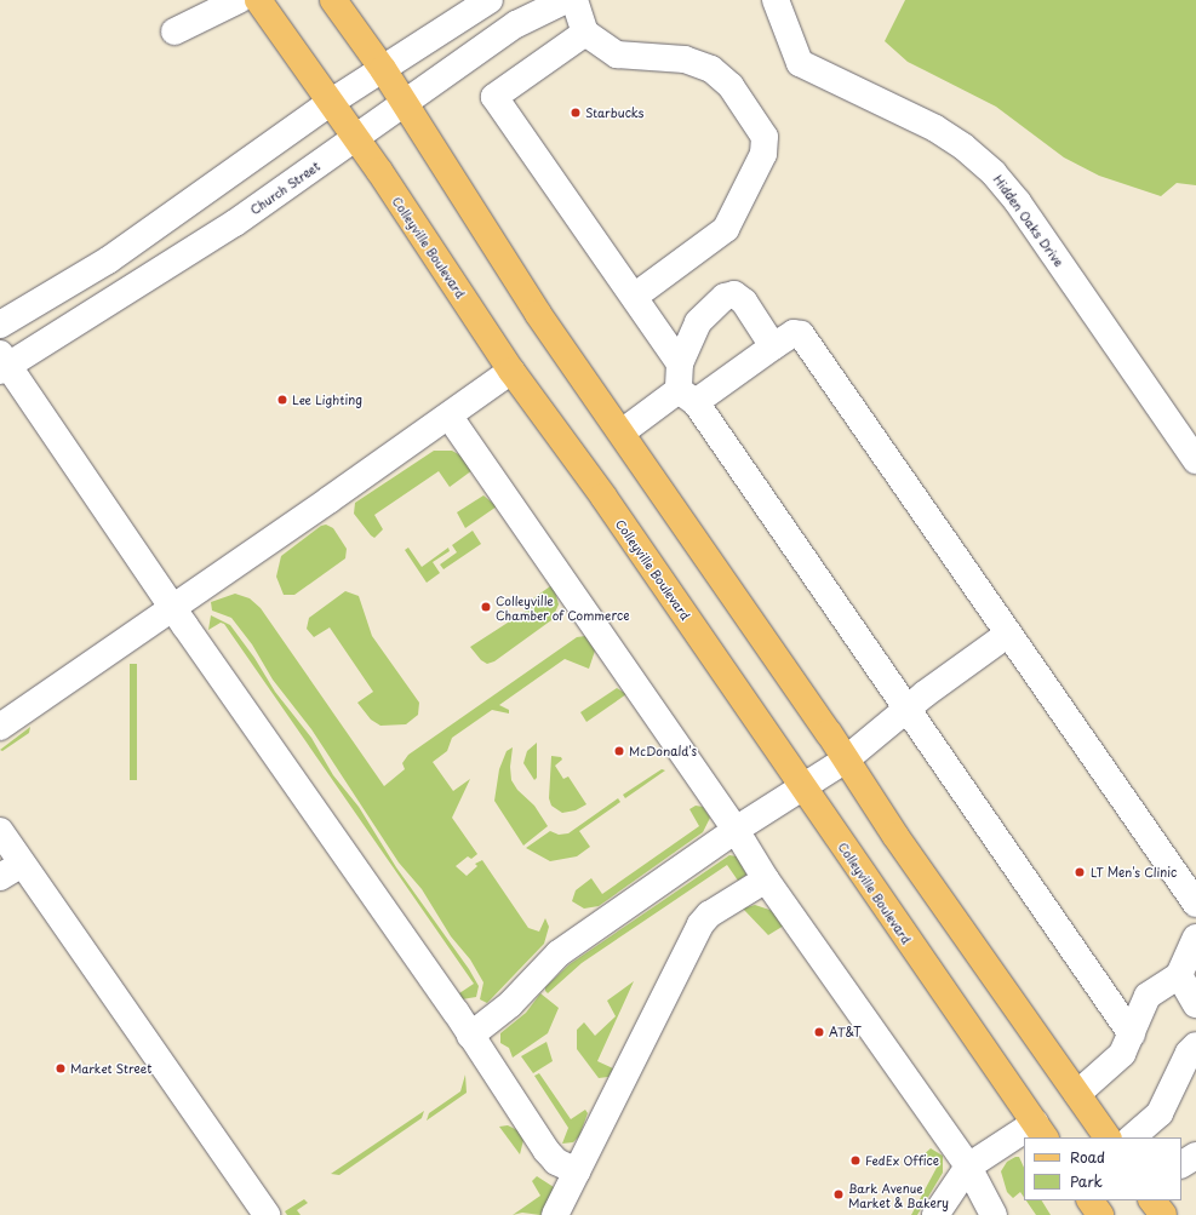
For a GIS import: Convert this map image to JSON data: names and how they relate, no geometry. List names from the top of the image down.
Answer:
{
  "streets": {
    "main road": ["Colleyville Boulevard"],
    "street": ["Church Street", "Hidden Oaks Drive"]
  },
  "crossings": [
    ["Church Street", "Colleyville Boulevard"]
  ],
  "places": [
    "Starbucks",
    "Lee Lighting",
    "Colleyville Chamber of Commerce",
    "McDonald's",
    "LT Men's Clinic",
    "AT&T",
    "Market Street",
    "FedEx Office",
    "Bark Avenue Market & Bakery"
  ],
  "legend": ["Road", "Park"]
}
